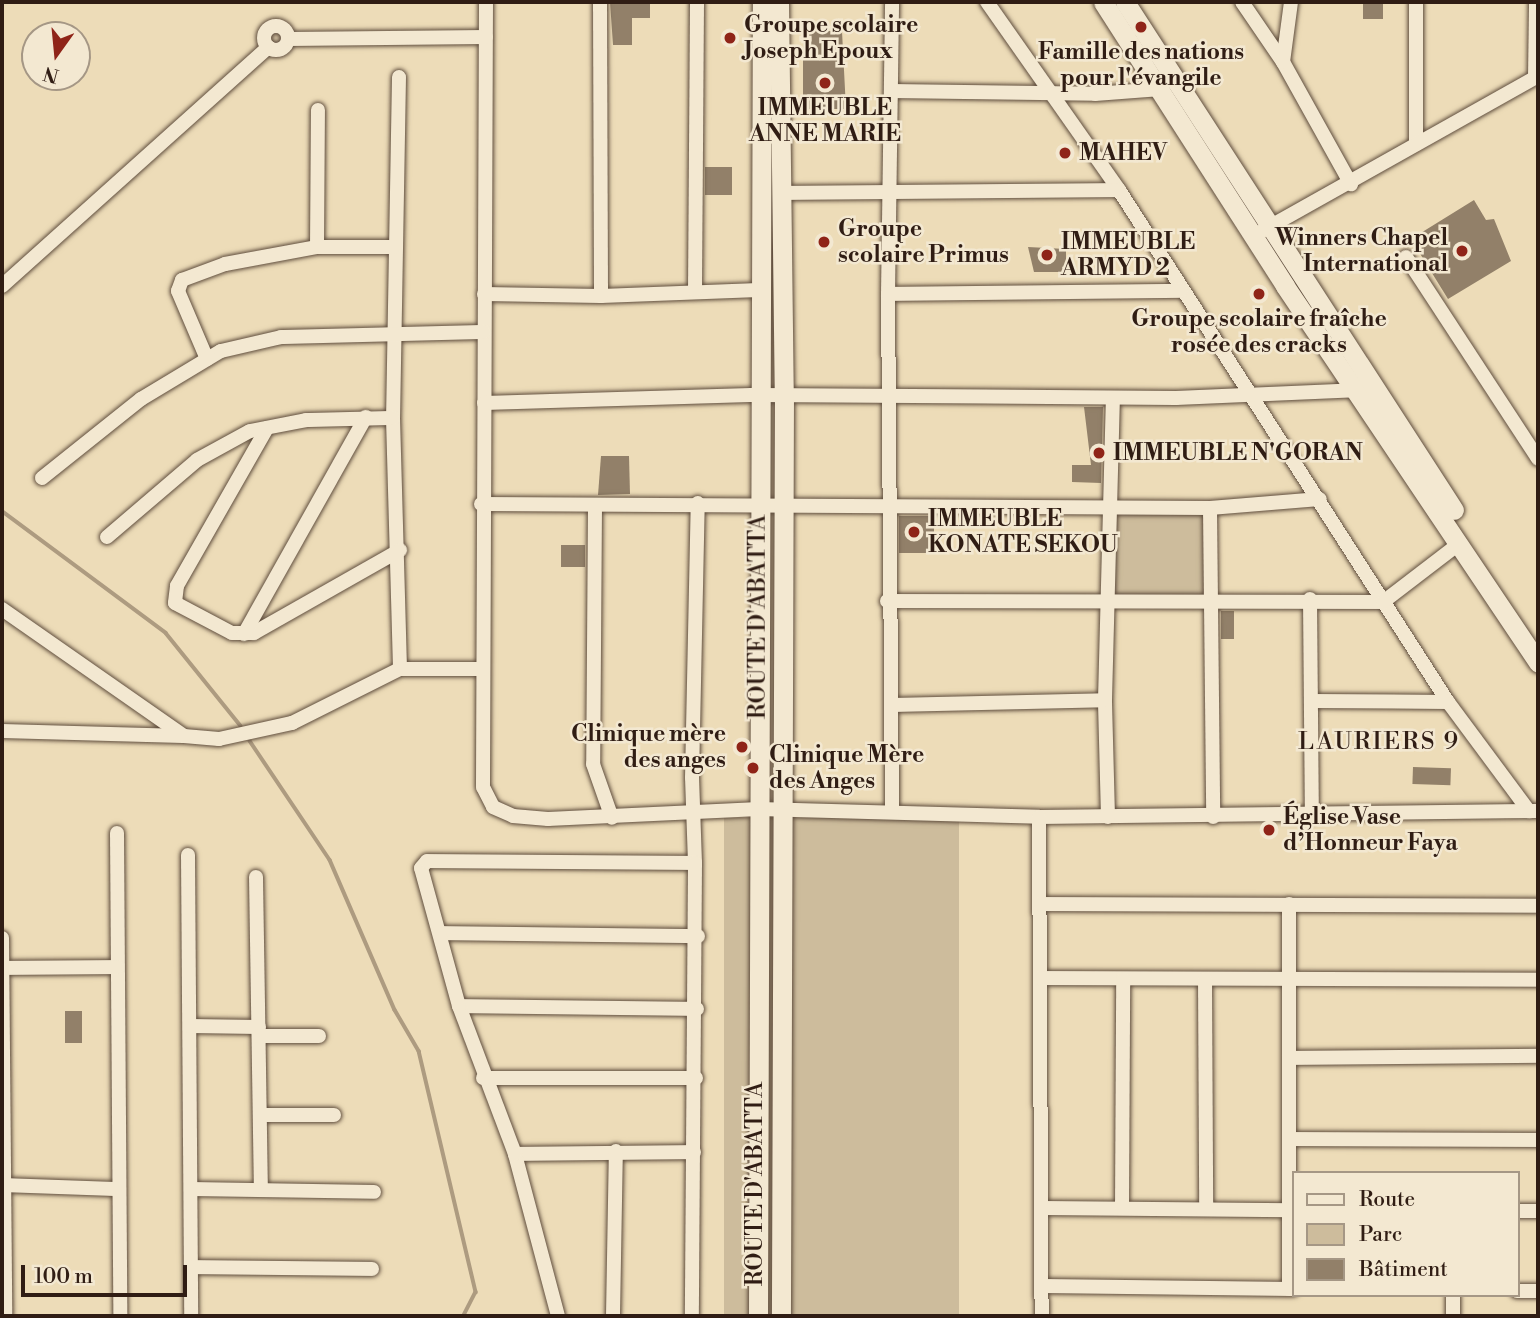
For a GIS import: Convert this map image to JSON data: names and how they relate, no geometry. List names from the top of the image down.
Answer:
{
  "streets": {
    "street": ["ROUTE D'ABATTA"]
  },
  "districts": ["LAURIERS 9"],
  "places": [
    "Famille des nations pour l'évangile",
    "Groupe scolaire Joseph Epoux",
    "IMMEUBLE ANNE MARIE",
    "MAHEV",
    "Groupe scolaire Primus",
    "Winners Chapel International",
    "IMMEUBLE ARMYD 2",
    "Groupe scolaire fraîche rosée des cracks",
    "IMMEUBLE N'GORAN",
    "IMMEUBLE KONATE SEKOU",
    "Clinique mère des anges",
    "Clinique Mère des Anges",
    "Église Vase d’Honneur Faya"
  ],
  "legend": ["Route", "Parc", "Bâtiment"],
  "scale_bar": "100 m",
  "north": "bottom"
}
